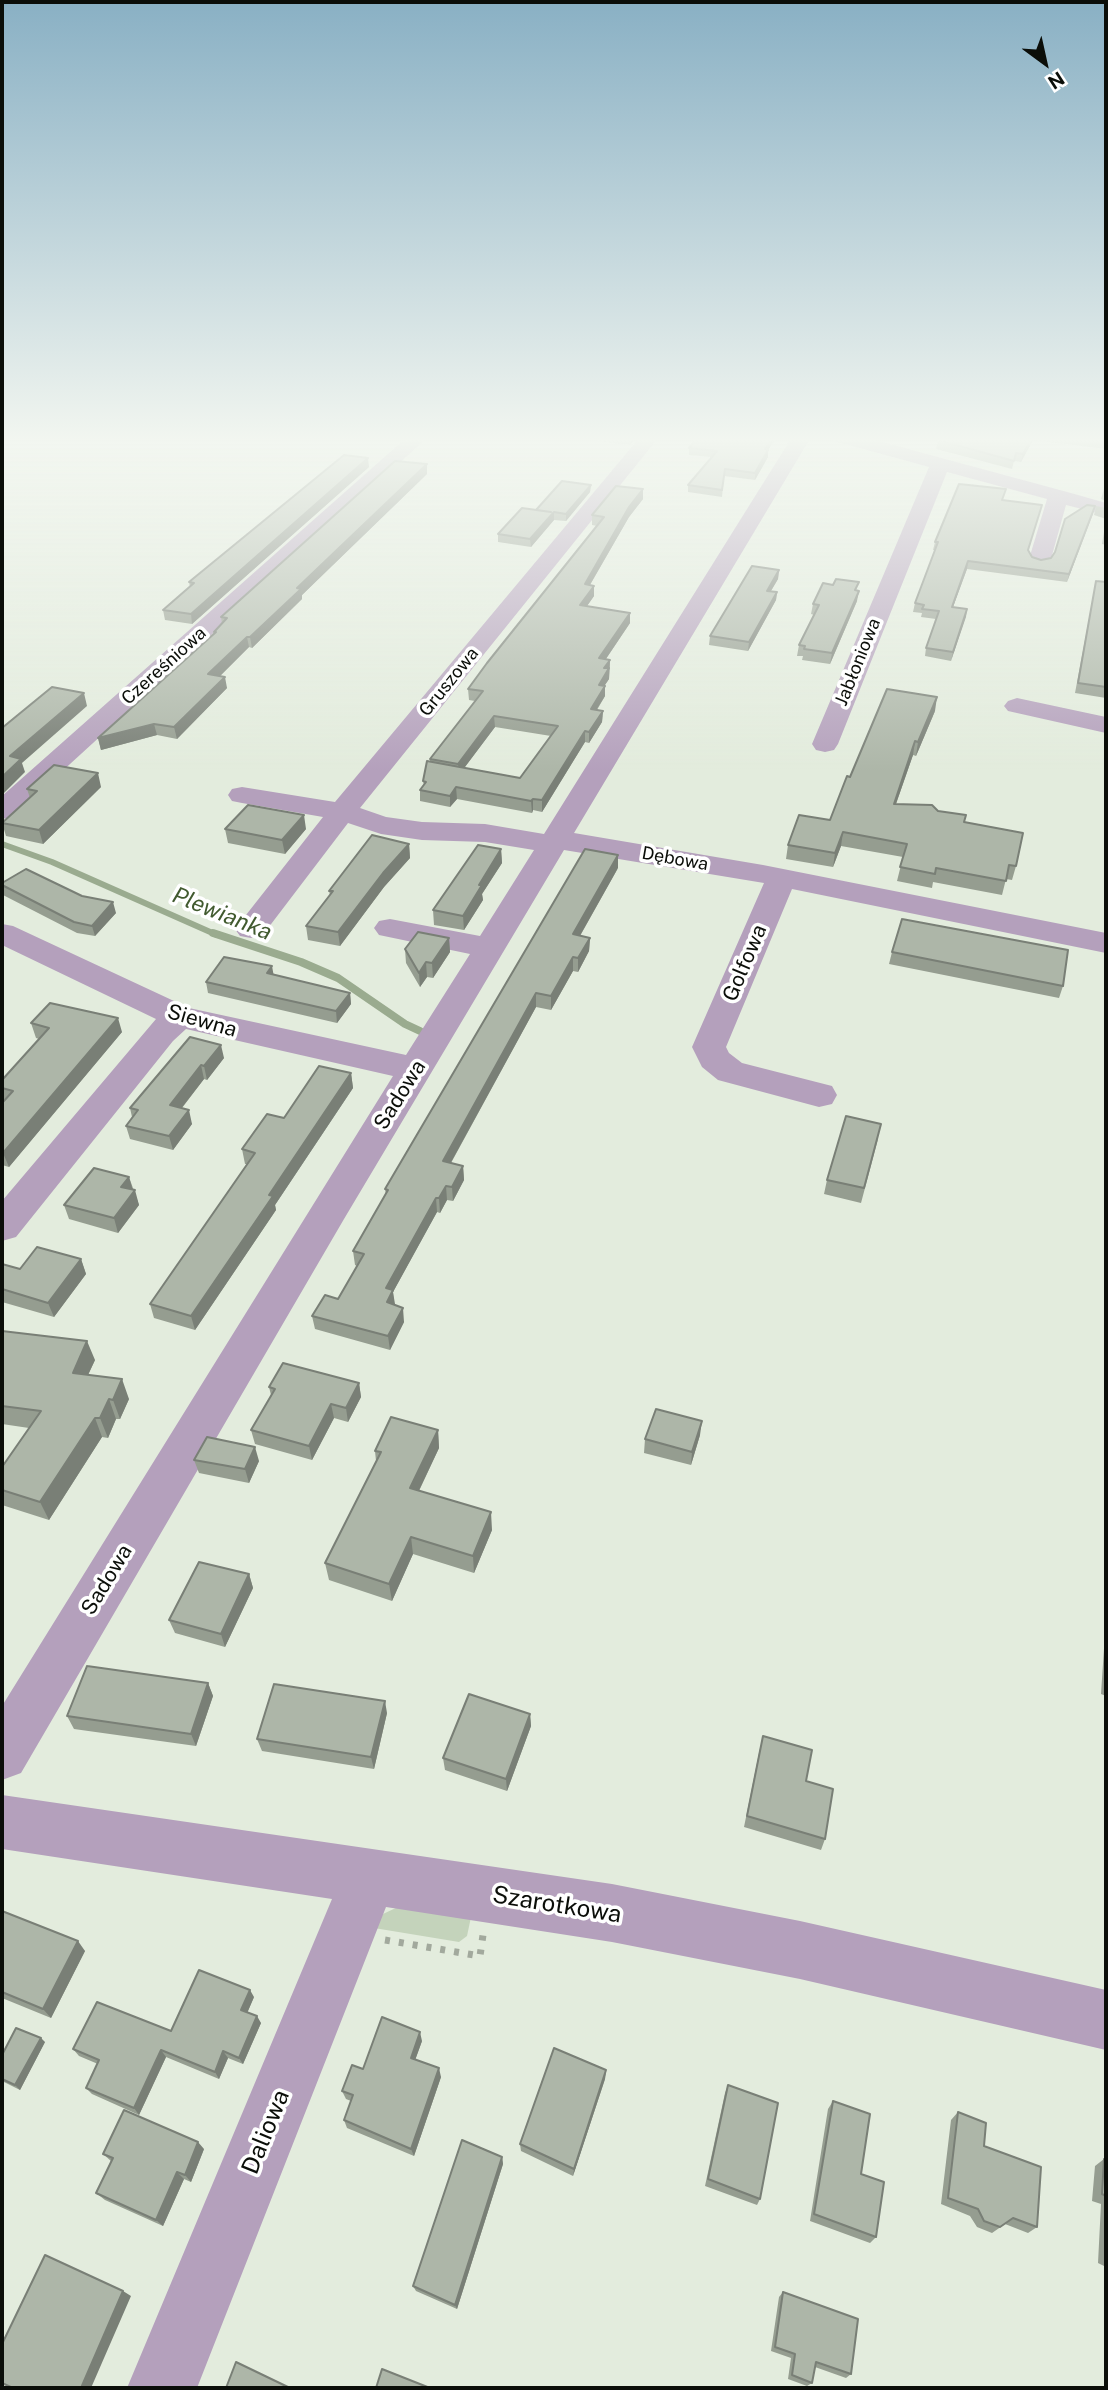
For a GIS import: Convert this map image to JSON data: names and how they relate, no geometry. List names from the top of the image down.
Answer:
{
  "streets": {
    "street": [
      "Jabłoniowa",
      "Czereśniowa",
      "Gruszowa",
      "Dębowa",
      "Golfowa",
      "Siewna",
      "Sadowa",
      "Szarotkowa",
      "Daliowa"
    ]
  },
  "crossings": [
    ["Gruszowa", "Dębowa"],
    ["Dębowa", "Golfowa"],
    ["Dębowa", "Sadowa"],
    ["Siewna", "Sadowa"],
    ["Szarotkowa", "Daliowa"]
  ],
  "water": ["Plewianka"],
  "north": "bottom right"
}
